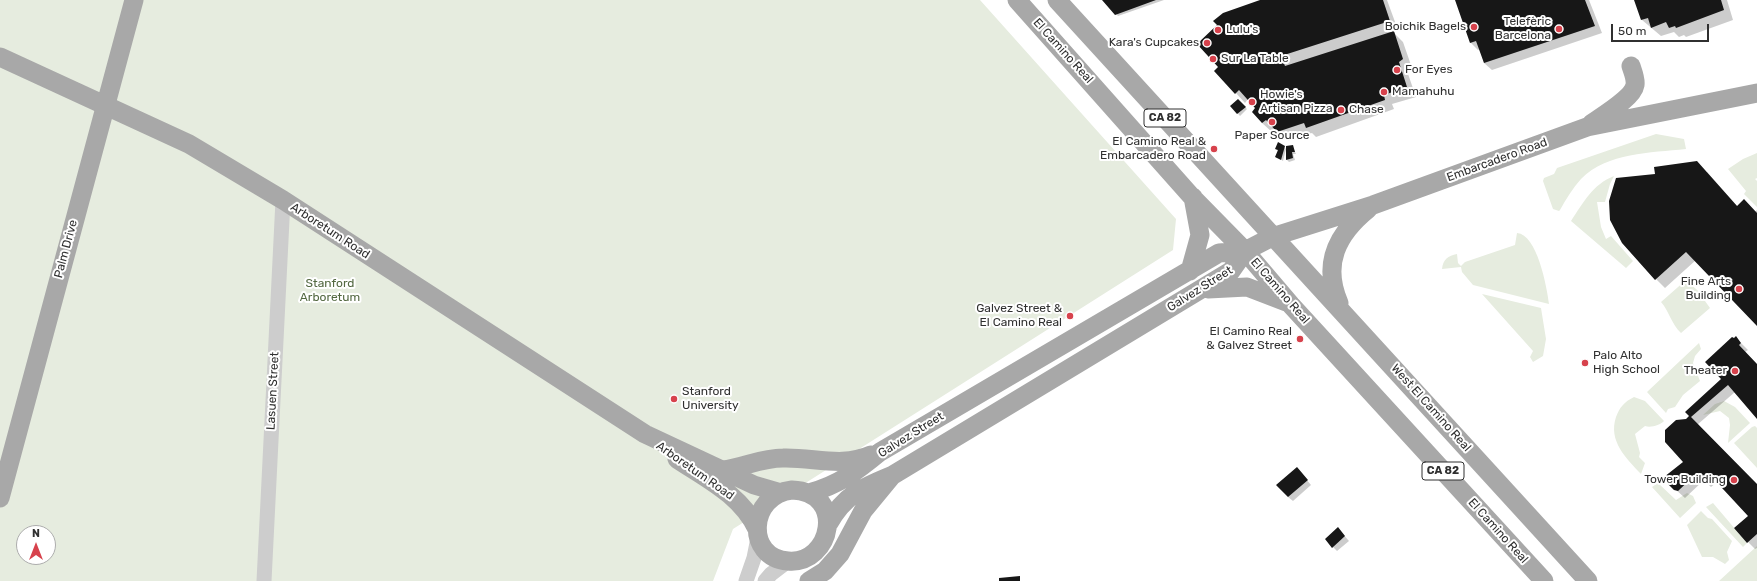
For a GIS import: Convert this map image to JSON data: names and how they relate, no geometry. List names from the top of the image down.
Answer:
{
  "streets": {
    "main road": [
      "El Camino Real",
      "CA 82",
      "Embarcadero Road",
      "Arboretum Road",
      "Palm Drive",
      "Galvez Street",
      "West El Camino Real"
    ],
    "street": ["Lasuen Street"]
  },
  "crossings": [
    ["El Camino Real", "Embarcadero Road"],
    ["El Camino Real", "Galvez Street"],
    ["CA 82", "Embarcadero Road"],
    ["CA 82", "West El Camino Real"],
    ["Embarcadero Road", "Galvez Street"],
    ["Embarcadero Road", "West El Camino Real"],
    ["Arboretum Road", "Palm Drive"],
    ["Arboretum Road", "Galvez Street"],
    ["Arboretum Road", "Lasuen Street"]
  ],
  "parks": ["Stanford Arboretum"],
  "places": [
    "Boichik Bagels",
    "Telefèric Barcelona",
    "Lulu's",
    "Kara's Cupcakes",
    "Sur La Table",
    "For Eyes",
    "Mamahuhu",
    "Howie's Artisan Pizza",
    "Chase",
    "Paper Source",
    "El Camino Real & Embarcadero Road",
    "Fine Arts Building",
    "Galvez Street & El Camino Real",
    "El Camino Real & Galvez Street",
    "Palo Alto High School",
    "Theater",
    "Stanford University",
    "Tower Building"
  ],
  "scale_bar": "50 m",
  "north": "top"
}
